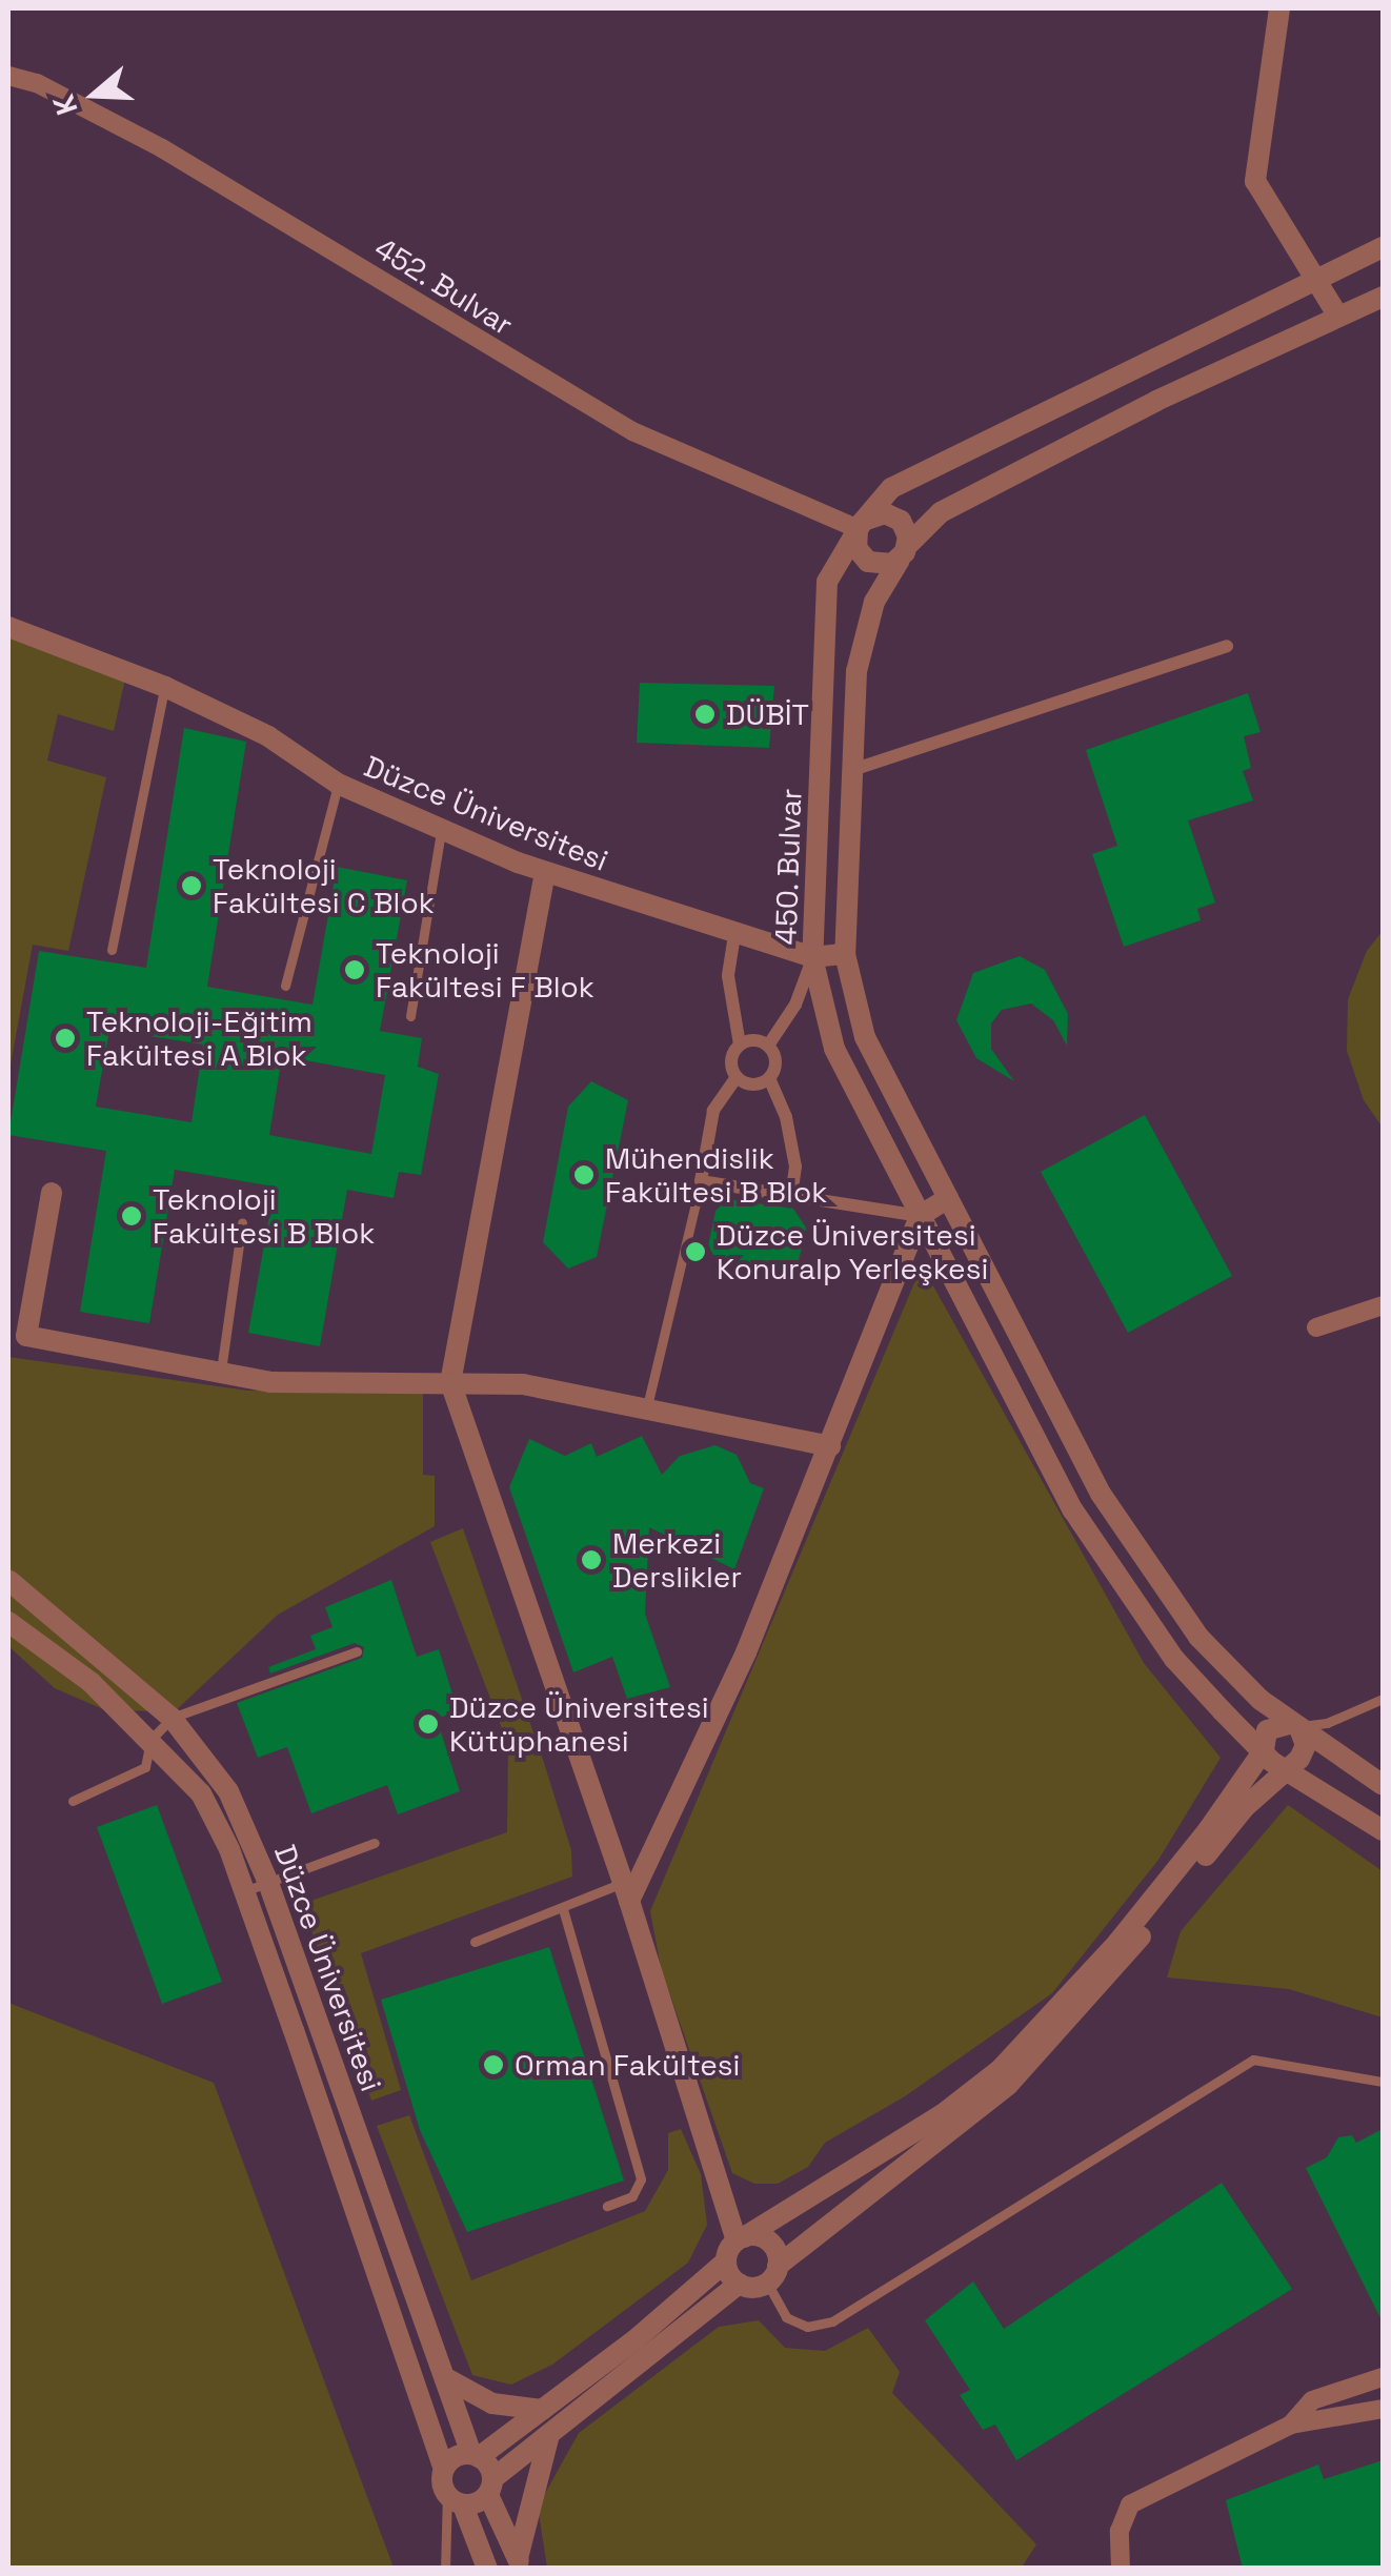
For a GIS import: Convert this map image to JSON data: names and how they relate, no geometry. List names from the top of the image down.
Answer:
{
  "streets": {
    "street": ["452. Bulvar", "Düzce Üniversitesi", "450. Bulvar"]
  },
  "crossings": [
    ["452. Bulvar", "450. Bulvar"],
    ["Düzce Üniversitesi", "450. Bulvar"]
  ],
  "places": [
    "DÜBİT",
    "Teknoloji Fakültesi C Blok",
    "Teknoloji Fakültesi F Blok",
    "Teknoloji-Eğitim Fakültesi A Blok",
    "Mühendislik Fakültesi B Blok",
    "Teknoloji Fakültesi B Blok",
    "Düzce Üniversitesi Konuralp Yerleşkesi",
    "Merkezi Derslikler",
    "Düzce Üniversitesi Kütüphanesi",
    "Orman Fakültesi"
  ],
  "north": "left"
}
